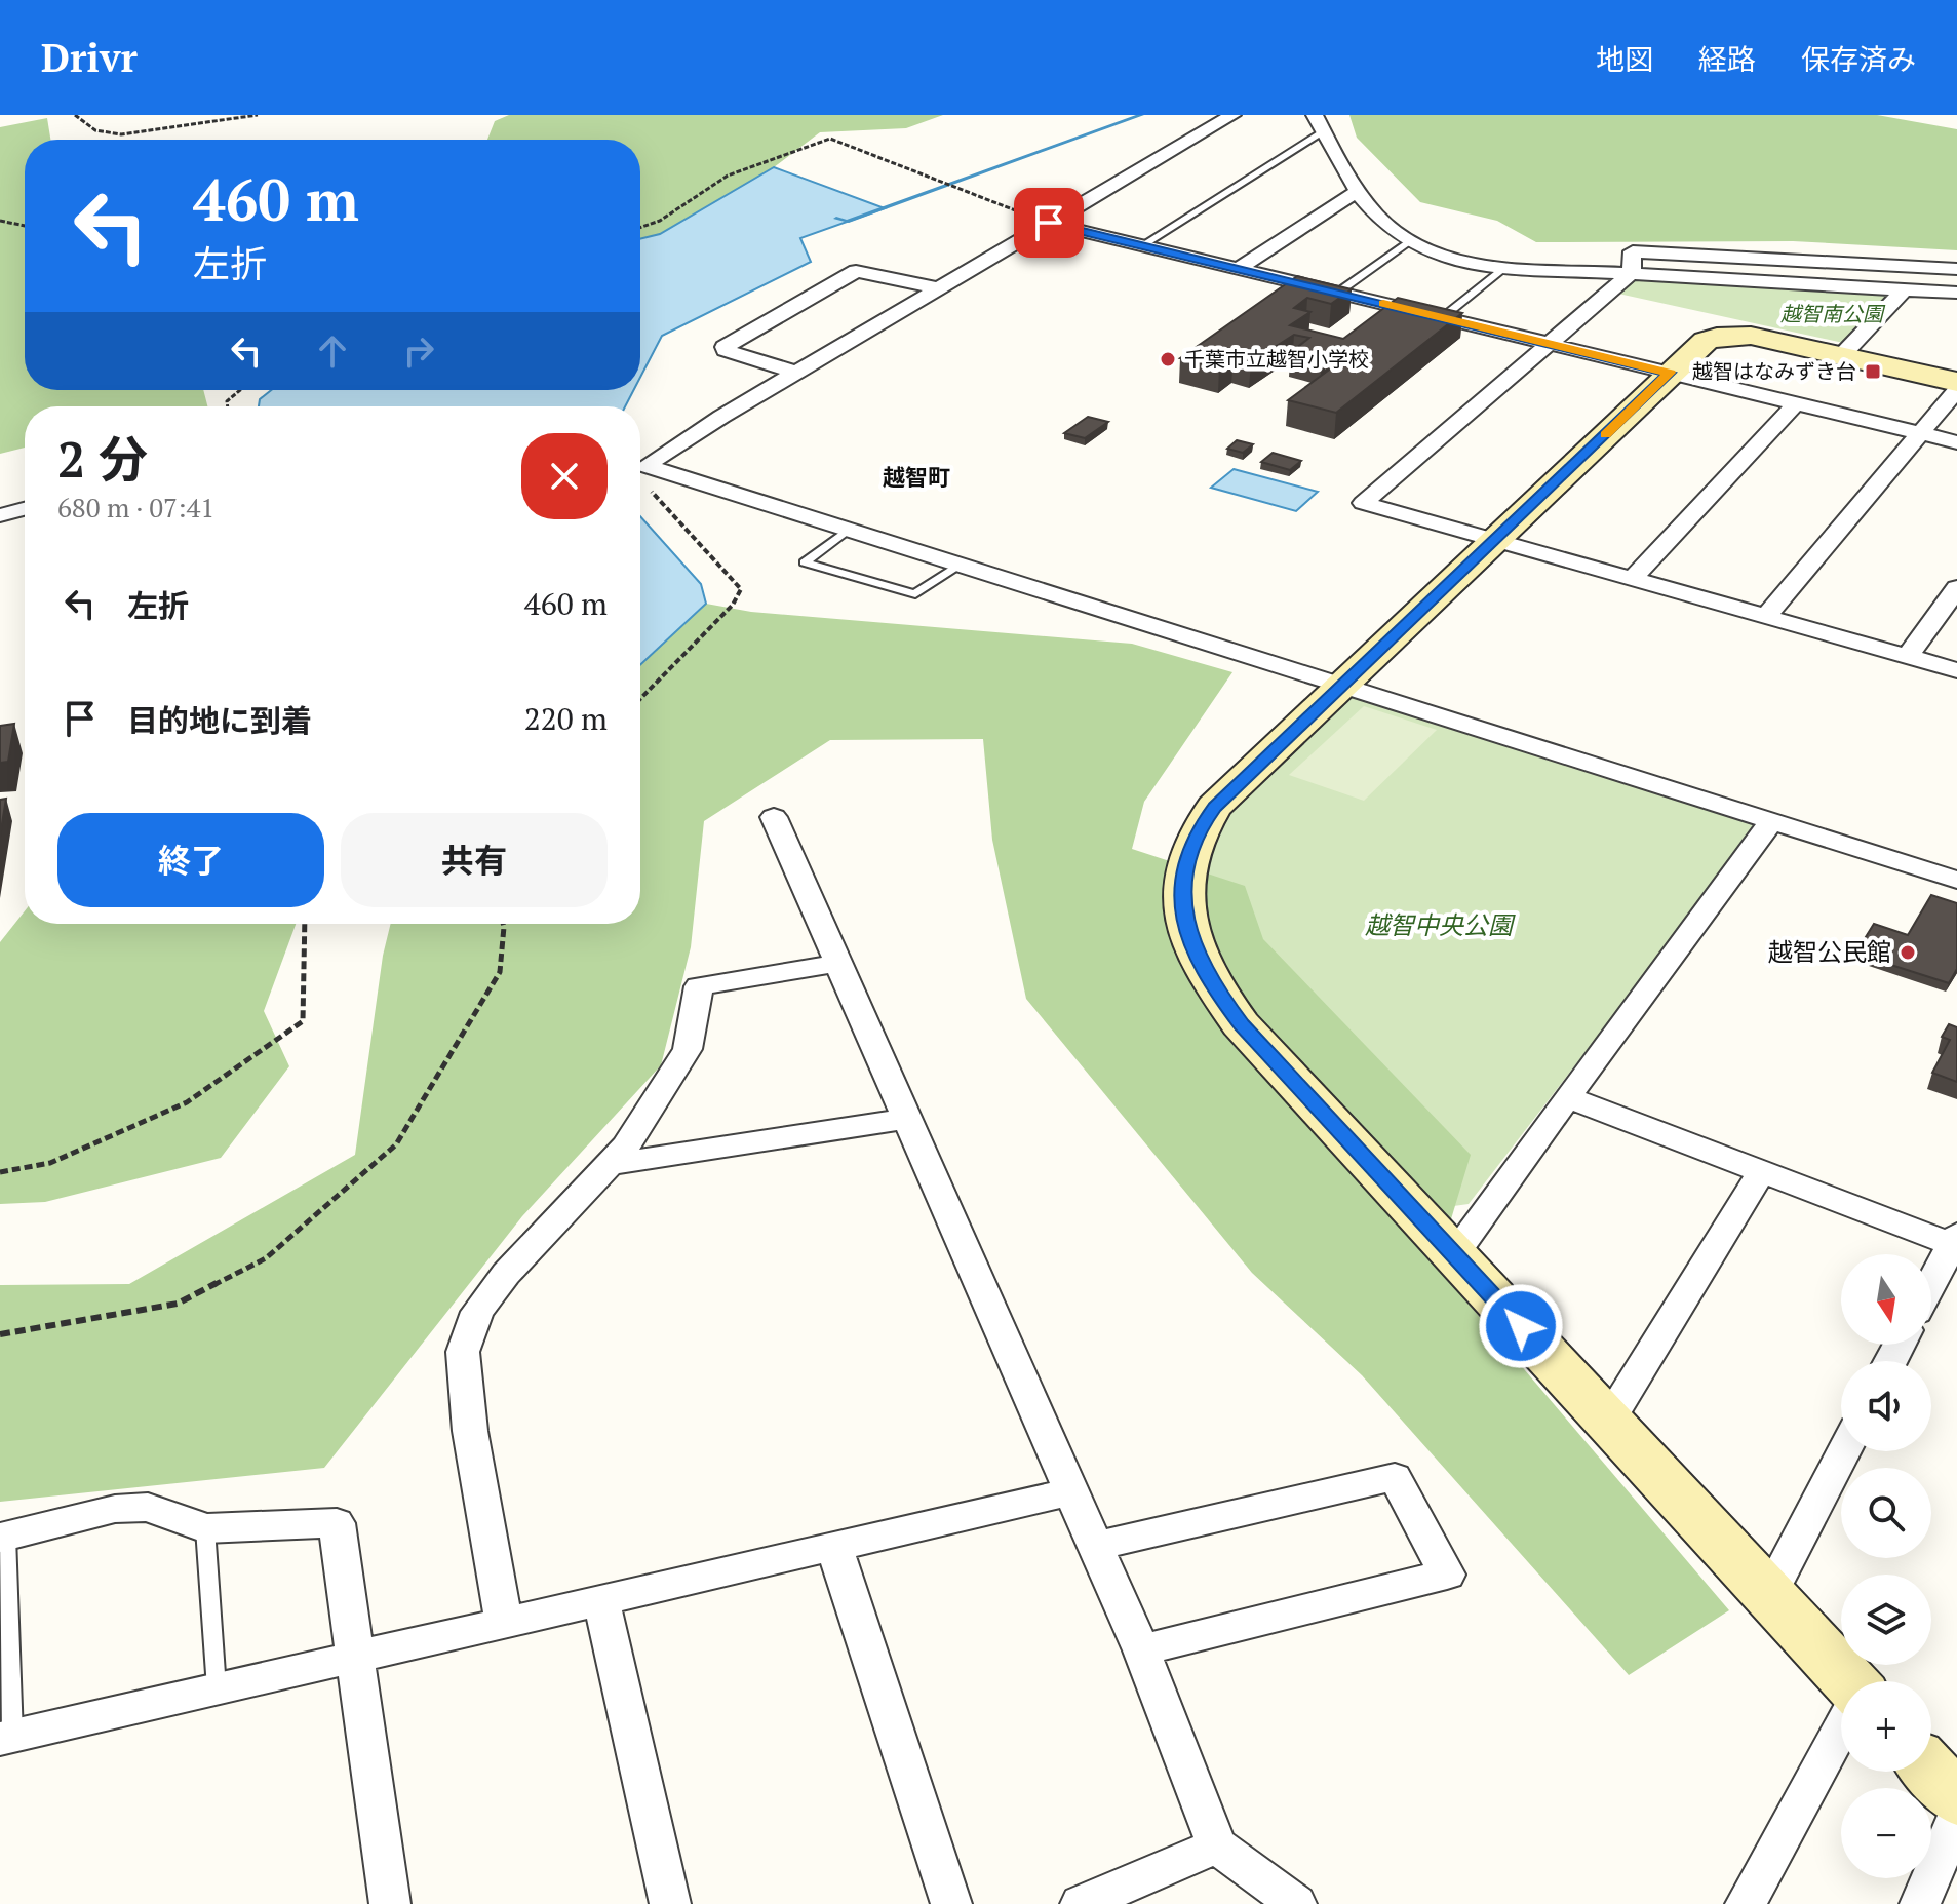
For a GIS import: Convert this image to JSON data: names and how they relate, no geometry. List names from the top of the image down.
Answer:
{
  "districts": ["越智町"],
  "parks": ["越智南公園", "越智中央公園"],
  "places": {
    "other": ["千葉市立越智小学校", "越智公民館"],
    "transit": ["越智はなみずき台"]
  },
  "north": "bottom",
  "page": {
    "header": "Drivr",
    "nav": ["地図", "経路", "保存済み"],
    "turn": ["460 m", "左折"],
    "heading": ["2 分", "680 m · 07:41"],
    "list": [
      {
        "name": "左折",
        "value": "460 m"
      },
      {
        "name": "目的地に到着",
        "value": "220 m"
      }
    ],
    "buttons": ["終了", "共有"],
    "map_buttons": ["+", "−"]
  }
}
